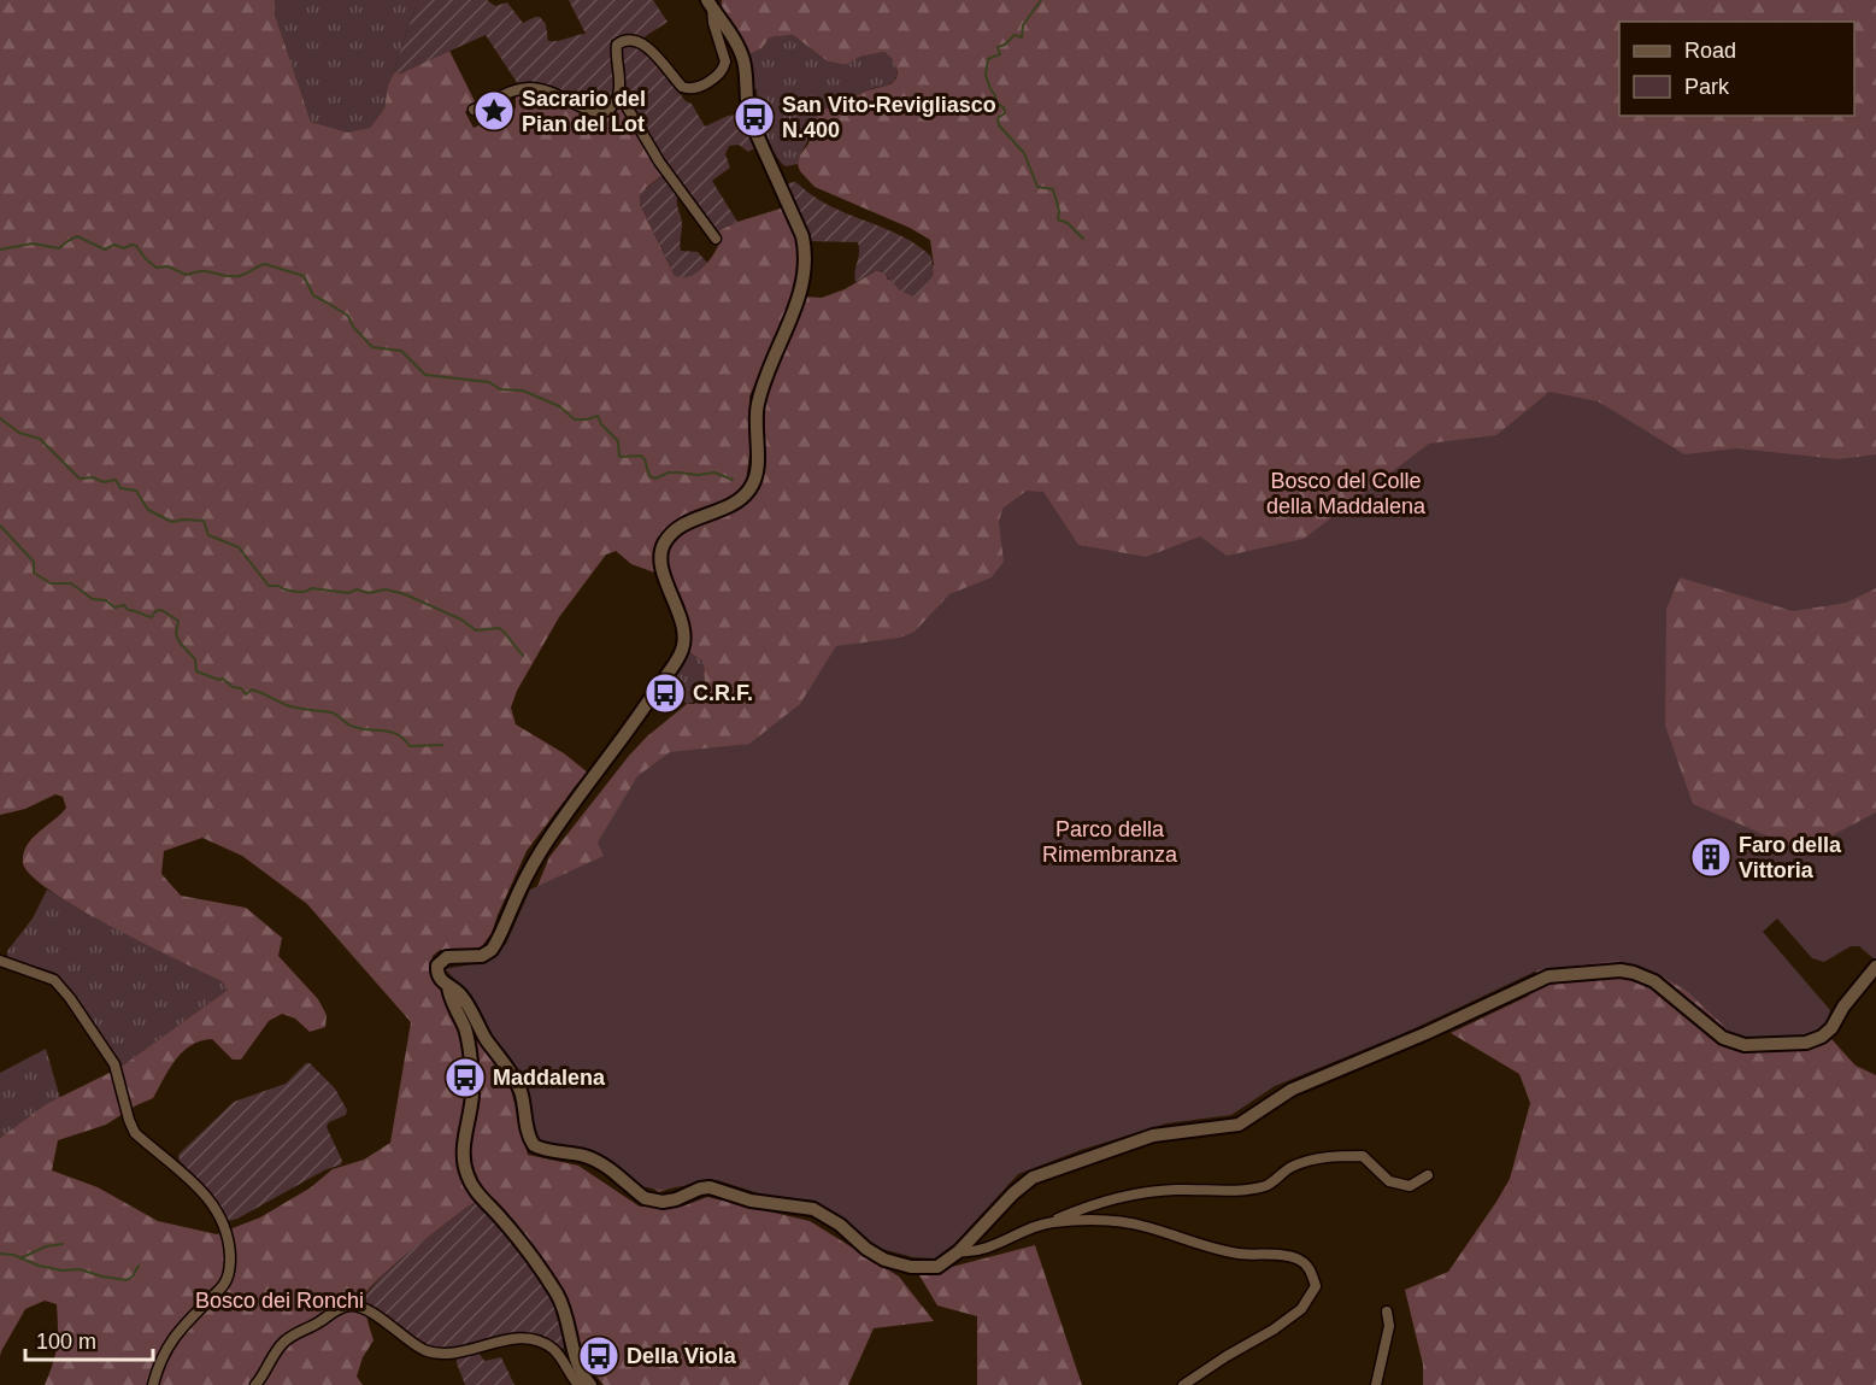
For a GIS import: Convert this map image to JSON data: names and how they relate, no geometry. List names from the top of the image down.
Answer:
{
  "parks": ["Bosco del Colle della Maddalena", "Parco della Rimembranza", "Bosco dei Ronchi"],
  "places": {
    "place": ["Sacrario del Pian del Lot"],
    "bus stop": [
      "San Vito-Revigliasco N.400",
      "C.R.F.",
      "Maddalena",
      "Della Viola"
    ],
    "building": ["Faro della Vittoria"]
  },
  "legend": ["Road", "Park"],
  "scale_bar": "100 m"
}
